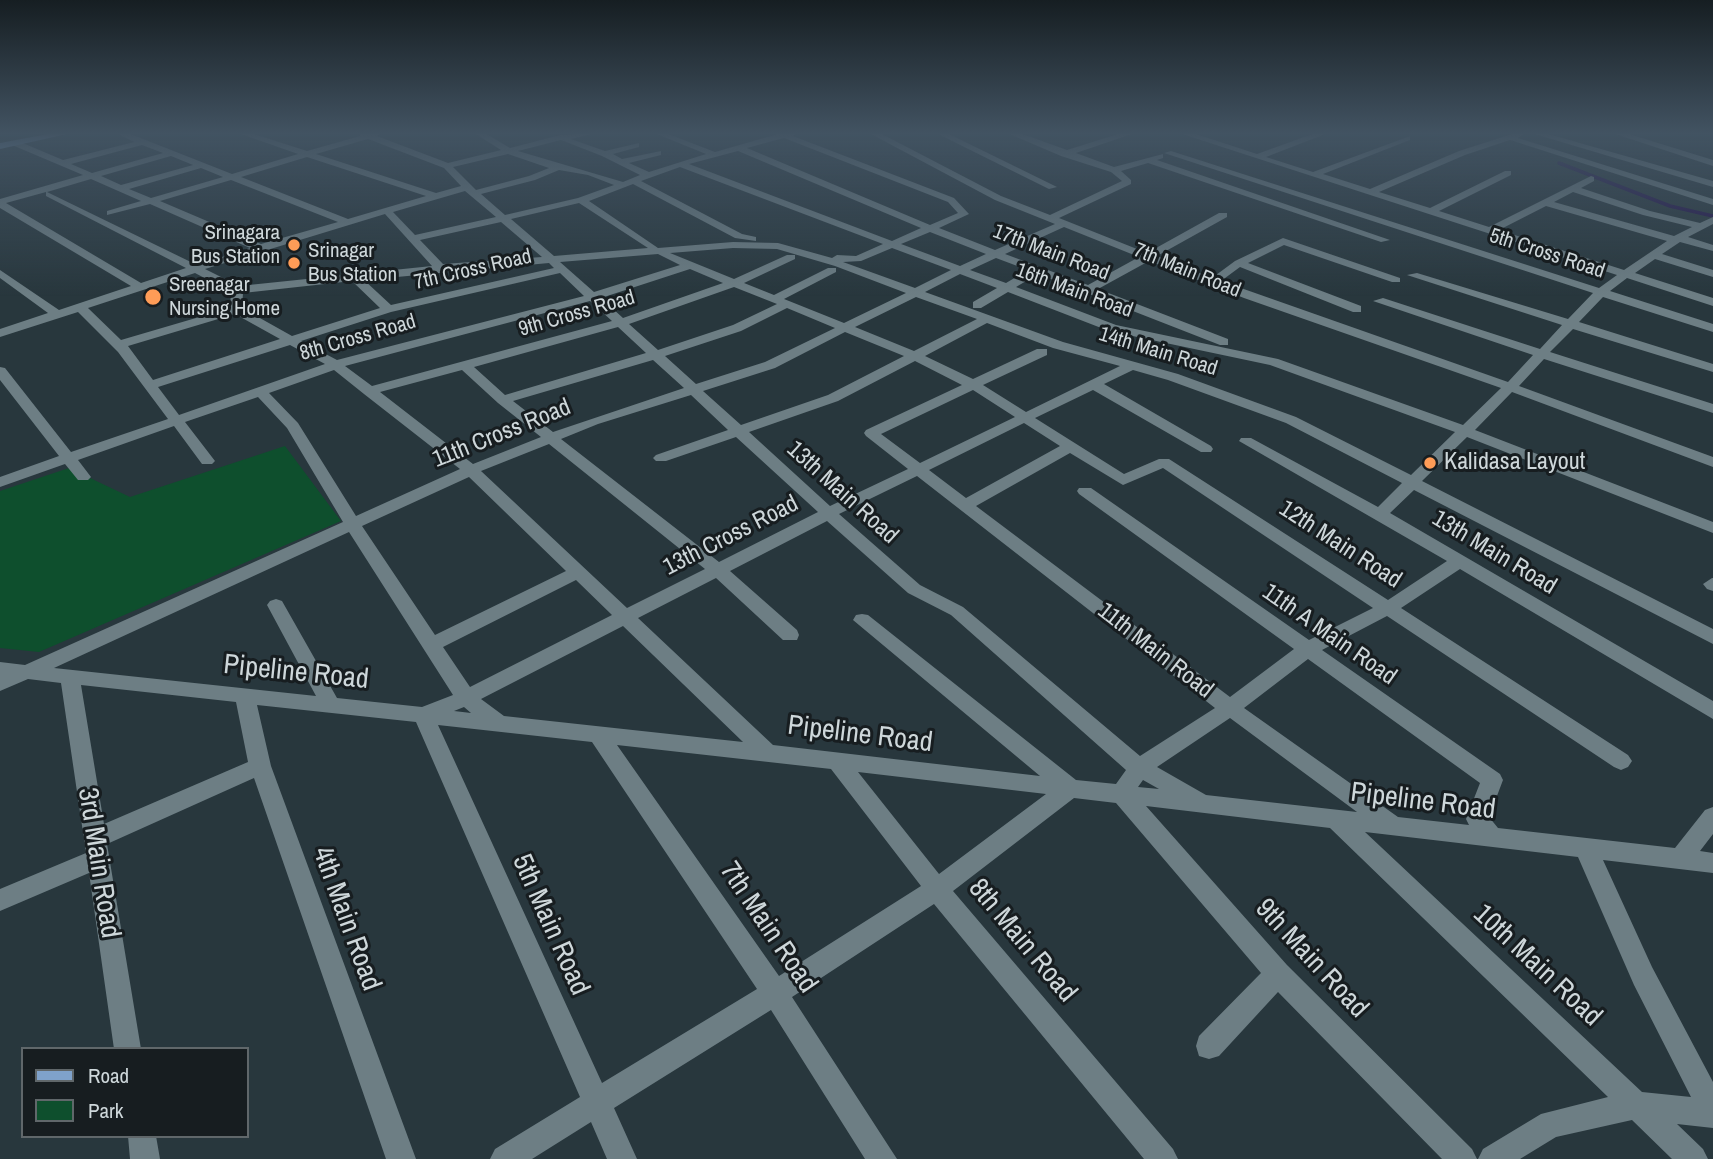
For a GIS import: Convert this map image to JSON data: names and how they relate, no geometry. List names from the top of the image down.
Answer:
{
  "streets": {
    "street": [
      "17th Main Road",
      "5th Cross Road",
      "7th Cross Road",
      "7th Main Road",
      "16th Main Road",
      "9th Cross Road",
      "8th Cross Road",
      "14th Main Road",
      "11th Cross Road",
      "13th Main Road",
      "13th Cross Road",
      "12th Main Road",
      "11th A Main Road",
      "11th Main Road",
      "Pipeline Road",
      "3rd Main Road",
      "4th Main Road",
      "5th Main Road",
      "8th Main Road",
      "9th Main Road",
      "10th Main Road"
    ]
  },
  "crossings": [
    ["17th Main Road", "16th Main Road"],
    ["17th Main Road", "11th Cross Road"],
    ["7th Cross Road", "14th Main Road"],
    ["7th Cross Road", "13th Main Road"],
    ["7th Main Road", "11th Cross Road"],
    ["7th Main Road", "Pipeline Road"],
    ["16th Main Road", "11th Cross Road"],
    ["9th Cross Road", "13th Main Road"],
    ["9th Cross Road", "12th Main Road"],
    ["8th Cross Road", "13th Main Road"],
    ["8th Cross Road", "12th Main Road"],
    ["14th Main Road", "11th Cross Road"],
    ["14th Main Road", "13th Main Road"],
    ["14th Main Road", "13th Cross Road"],
    ["11th Cross Road", "13th Main Road"],
    ["11th Cross Road", "12th Main Road"],
    ["11th Cross Road", "Pipeline Road"],
    ["13th Main Road", "13th Cross Road"],
    ["13th Main Road", "Pipeline Road"],
    ["13th Cross Road", "12th Main Road"],
    ["13th Cross Road", "11th Main Road"],
    ["13th Cross Road", "Pipeline Road"],
    ["13th Cross Road", "5th Main Road"],
    ["12th Main Road", "11th Main Road"],
    ["11th A Main Road", "Pipeline Road"],
    ["11th Main Road", "Pipeline Road"],
    ["Pipeline Road", "3rd Main Road"],
    ["Pipeline Road", "4th Main Road"],
    ["Pipeline Road", "5th Main Road"],
    ["Pipeline Road", "8th Main Road"],
    ["Pipeline Road", "9th Main Road"],
    ["Pipeline Road", "10th Main Road"]
  ],
  "places": [
    "Srinagara Bus Station",
    "Srinagar Bus Station",
    "Sreenagar Nursing Home",
    "Kalidasa Layout"
  ],
  "legend": ["Road", "Park"]
}
